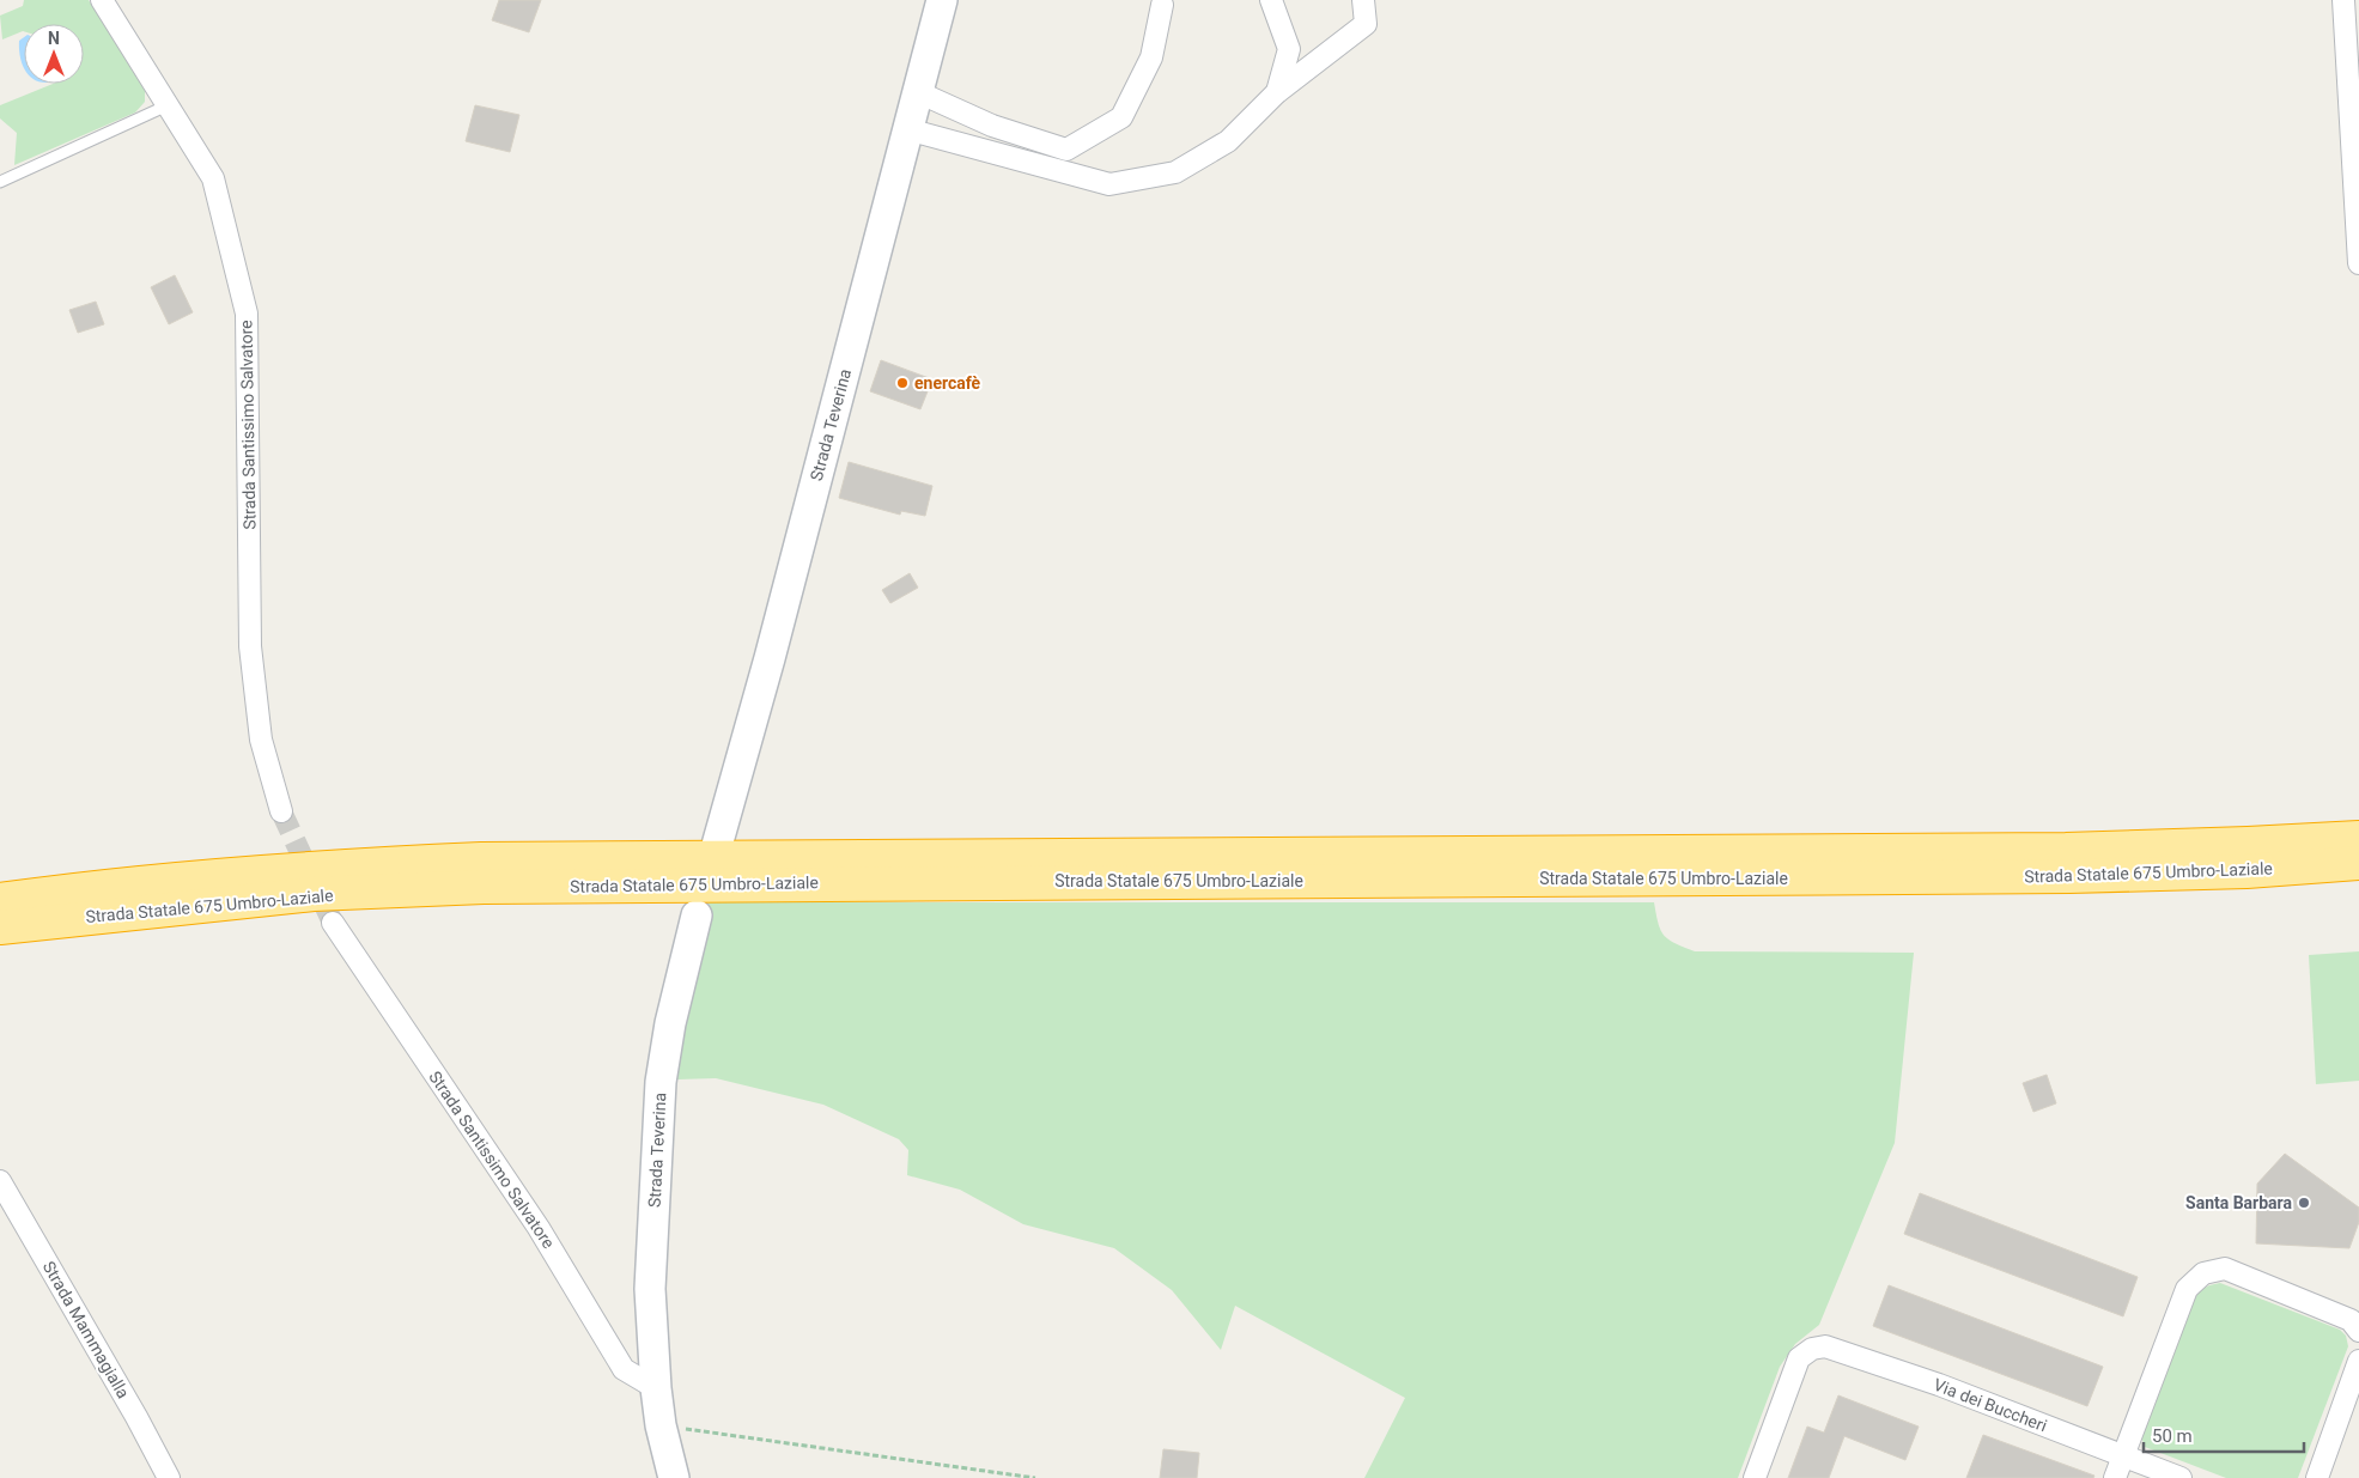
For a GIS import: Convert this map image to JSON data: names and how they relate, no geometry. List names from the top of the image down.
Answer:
{
  "streets": {
    "highway": ["Strada Statale 675 Umbro-Laziale"],
    "main road": ["Strada Teverina"],
    "street": ["Strada Santissimo Salvatore", "Strada Mammagialla", "Via dei Buccheri"]
  },
  "crossings": [
    ["Strada Santissimo Salvatore", "Strada Teverina"]
  ],
  "places": ["enercafè", "Santa Barbara"],
  "scale_bar": "50 m",
  "north": "top"
}
